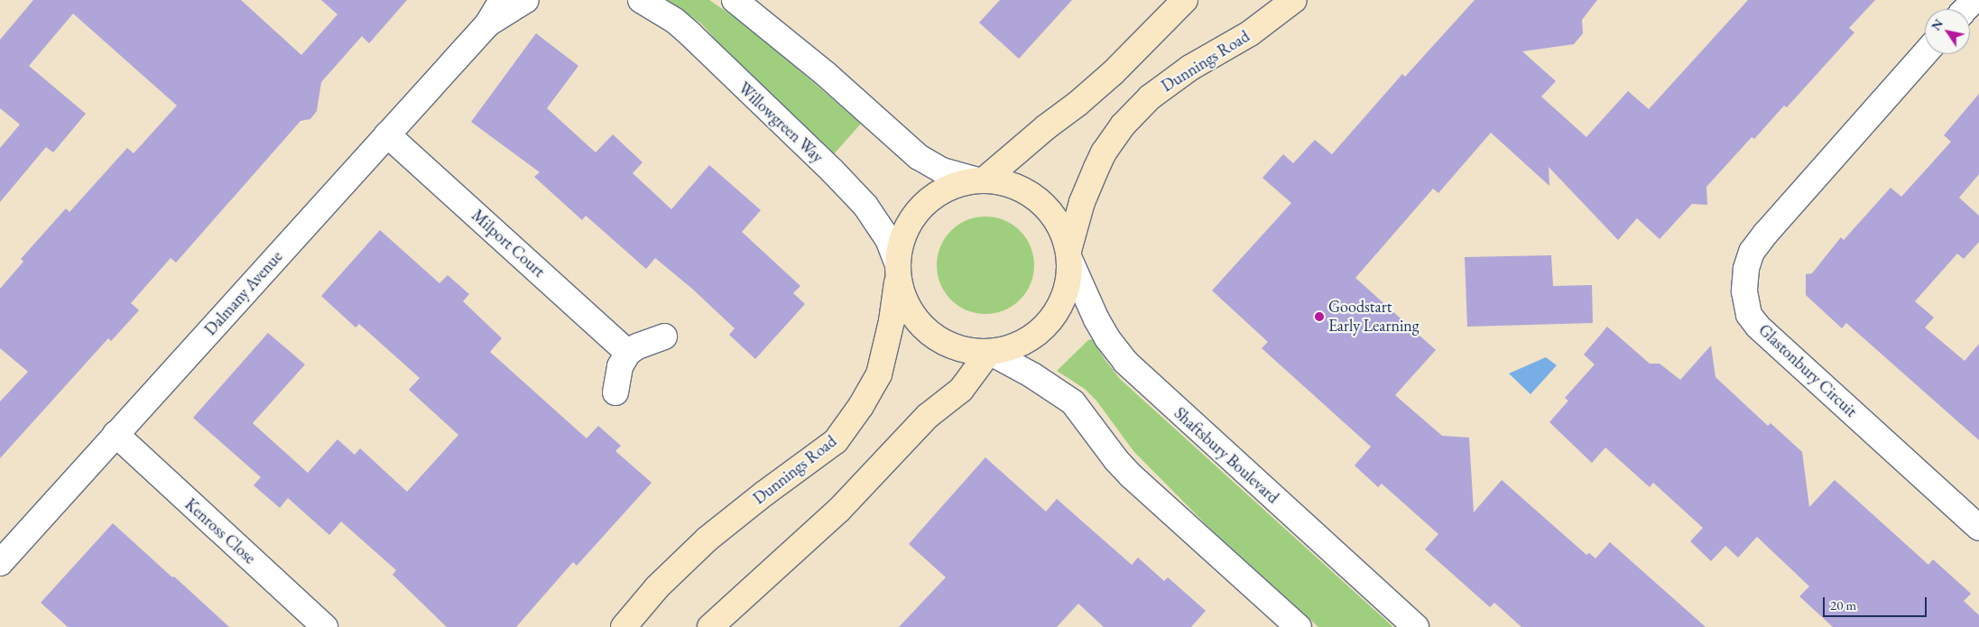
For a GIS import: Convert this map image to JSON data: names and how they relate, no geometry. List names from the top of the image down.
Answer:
{
  "streets": {
    "main road": ["Dunnings Road"],
    "street": [
      "Willowgreen Way",
      "Milport Court",
      "Dalmany Avenue",
      "Glastonbury Circuit",
      "Shaftsbury Boulevard",
      "Kenross Close"
    ]
  },
  "crossings": [
    ["Dunnings Road", "Willowgreen Way"],
    ["Dunnings Road", "Shaftsbury Boulevard"],
    ["Milport Court", "Dalmany Avenue"],
    ["Dalmany Avenue", "Kenross Close"]
  ],
  "places": ["Goodstart Early Learning"],
  "scale_bar": "20 m",
  "north": "top left"
}
